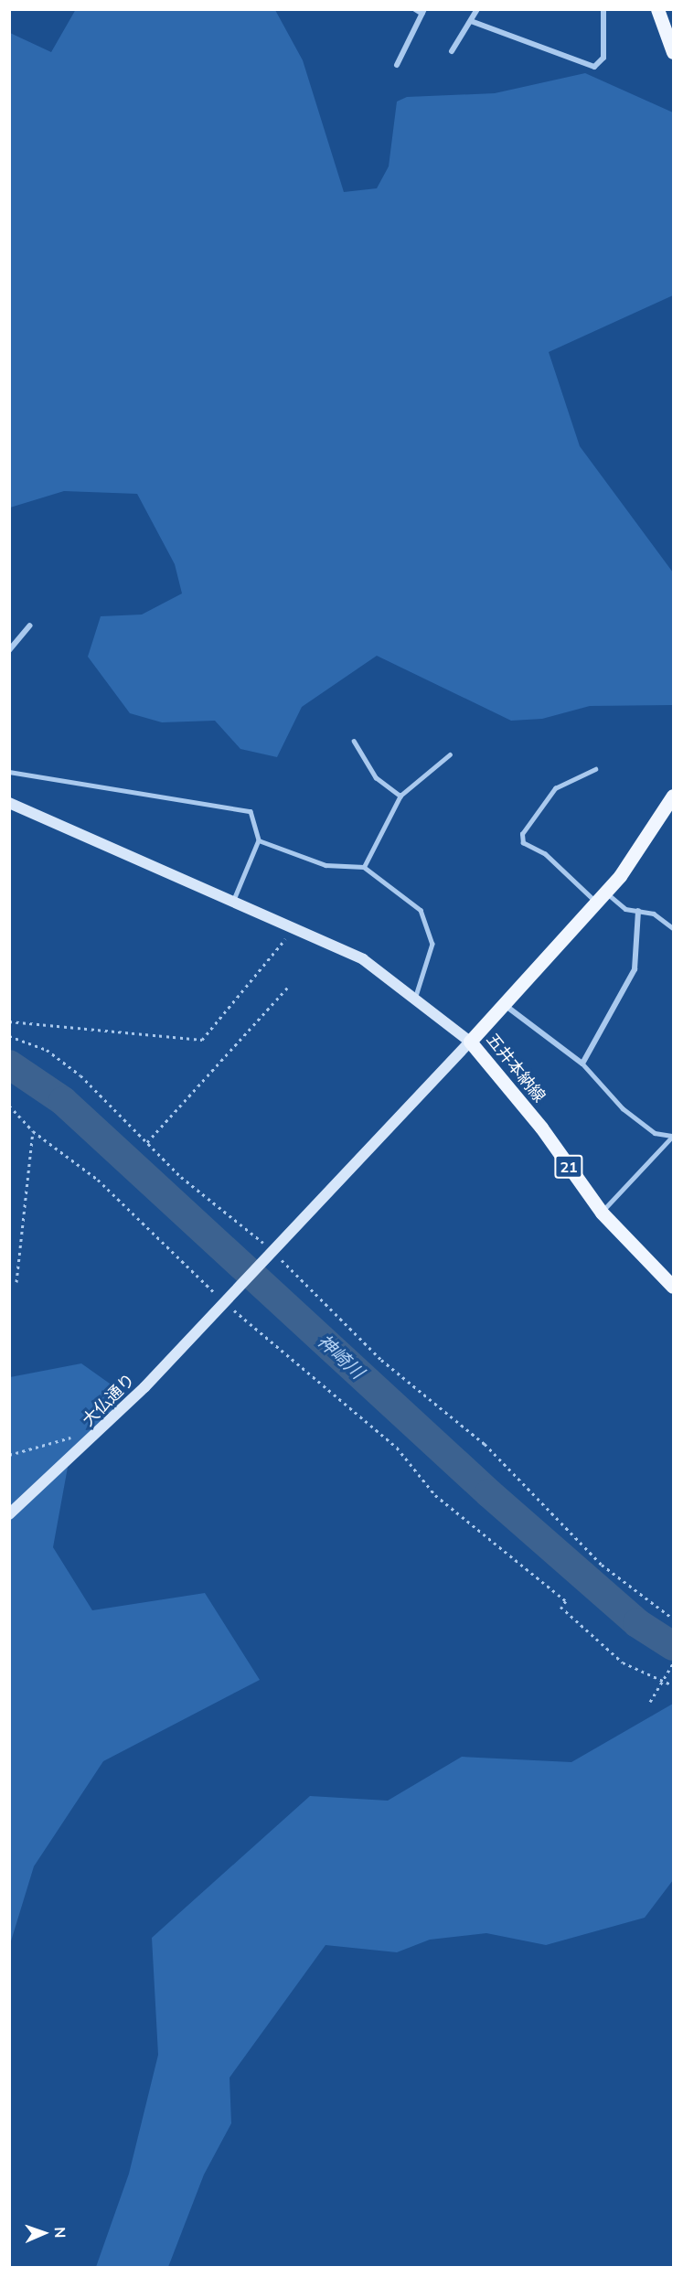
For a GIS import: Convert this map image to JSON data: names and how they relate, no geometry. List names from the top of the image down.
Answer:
{
  "streets": {
    "main road": ["五井本納線", "21"],
    "street": ["大仏通り"]
  },
  "crossings": [
    ["五井本納線", "大仏通り"]
  ],
  "water": ["神崎川"],
  "north": "right"
}
